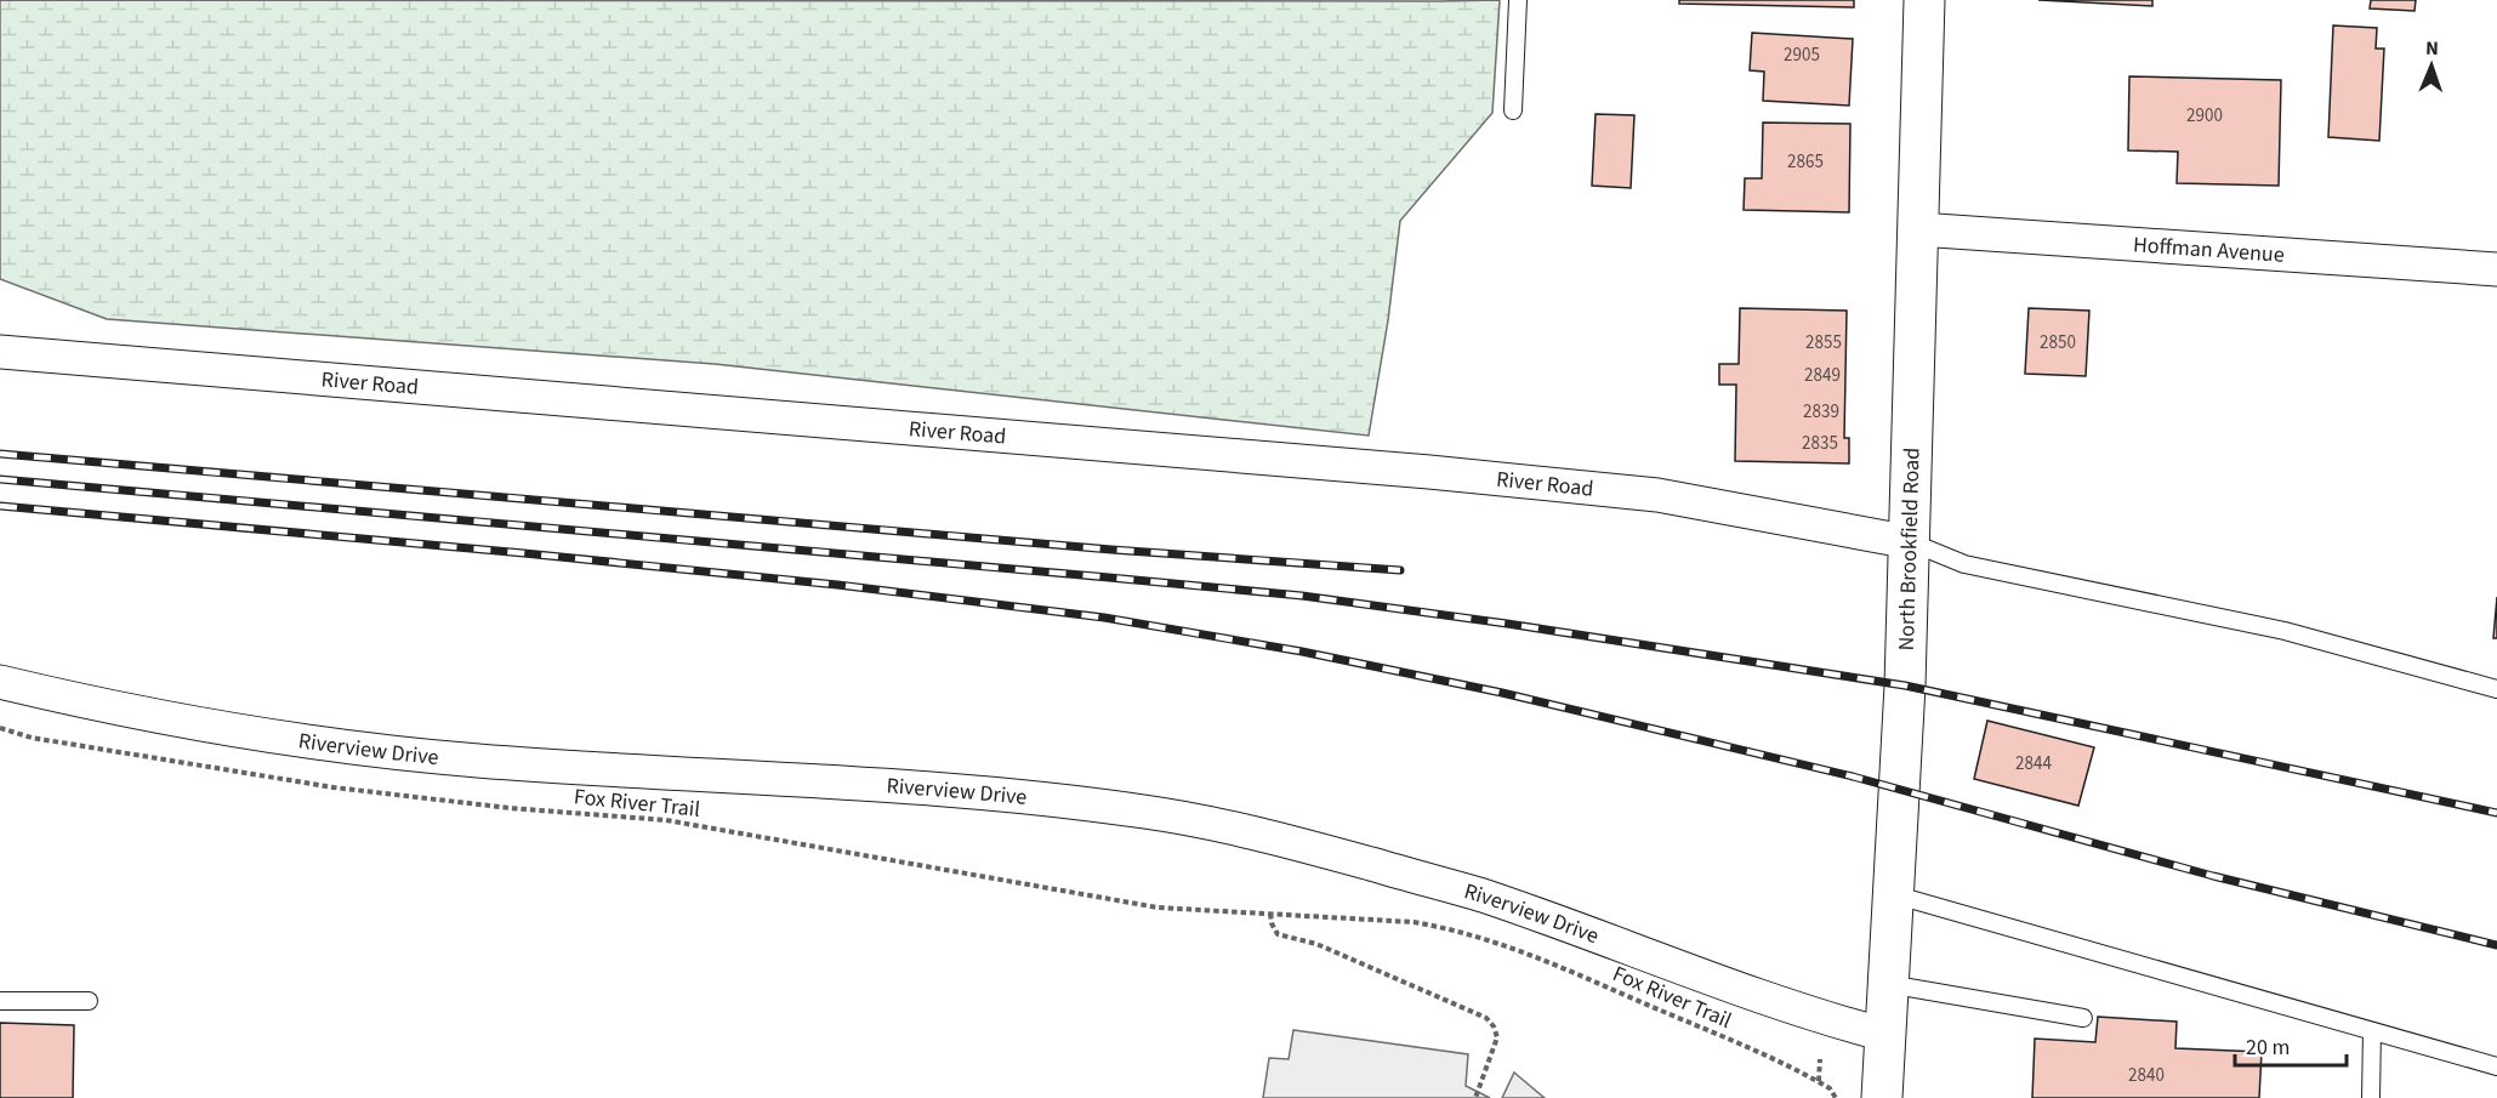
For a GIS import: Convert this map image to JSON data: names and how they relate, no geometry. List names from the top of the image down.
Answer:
{
  "streets": {
    "street": [
      "Hoffman Avenue",
      "River Road",
      "North Brookfield Road",
      "Riverview Drive"
    ],
    "path": ["Fox River Trail"]
  },
  "crossings": [
    ["Hoffman Avenue", "North Brookfield Road"],
    ["River Road", "North Brookfield Road"],
    ["North Brookfield Road", "Riverview Drive"]
  ],
  "house_numbers": [
    "2905",
    "2900",
    "2865",
    "2855",
    "2850",
    "2849",
    "2839",
    "2835",
    "2844",
    "2840"
  ],
  "scale_bar": "20 m",
  "north": "top"
}
